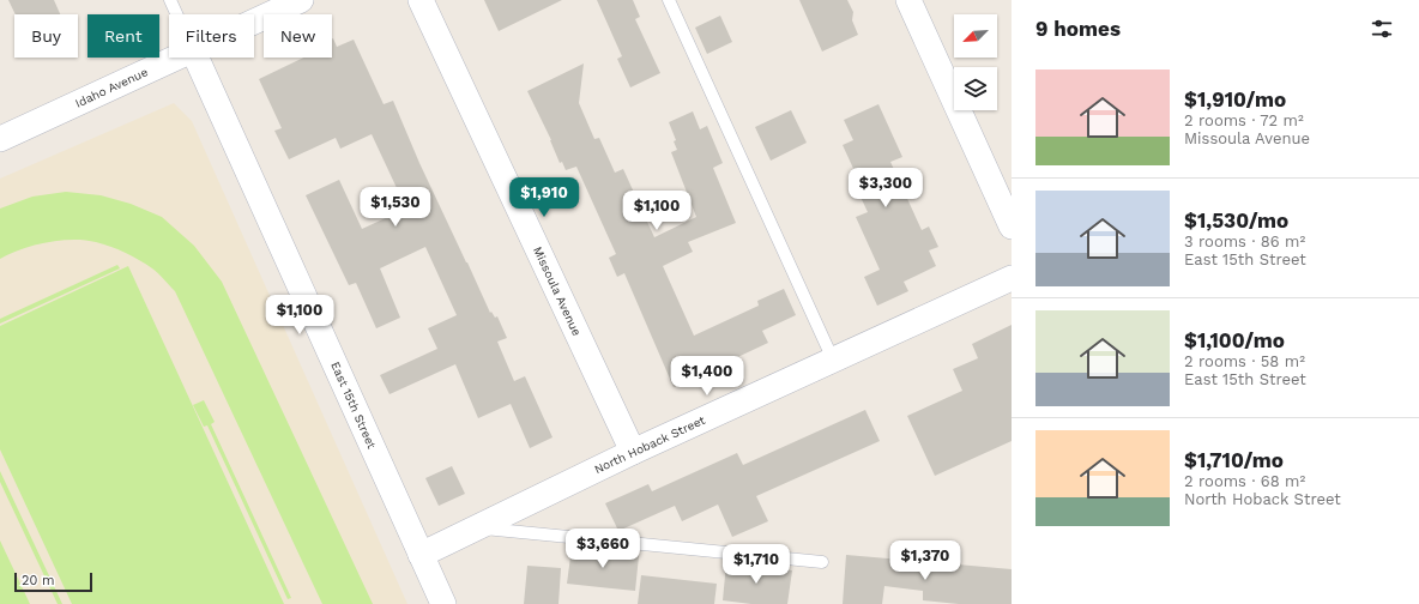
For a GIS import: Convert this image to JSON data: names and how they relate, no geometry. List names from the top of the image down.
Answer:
{
  "streets": {
    "street": [
      "Idaho Avenue",
      "Missoula Avenue",
      "East 15th Street",
      "North Hoback Street"
    ]
  },
  "crossings": [
    ["Missoula Avenue", "North Hoback Street"],
    ["East 15th Street", "North Hoback Street"]
  ],
  "scale_bar": "20 m",
  "north": "bottom left",
  "page": {
    "heading": "9 homes",
    "chip": [
      "Buy",
      "Rent",
      "Filters",
      "New"
    ],
    "list": [
      {
        "name": "$1,910/mo",
        "note": "2 rooms · 72 m² · Missoula Avenue"
      },
      {
        "name": "$1,530/mo",
        "note": "3 rooms · 86 m² · East 15th Street"
      },
      {
        "name": "$1,100/mo",
        "note": "2 rooms · 58 m² · East 15th Street"
      },
      {
        "name": "$1,710/mo",
        "note": "2 rooms · 68 m² · North Hoback Street"
      }
    ],
    "price": [
      "$3,300",
      "$1,910",
      "$1,530",
      "$1,100",
      "$1,100",
      "$1,400",
      "$3,660",
      "$1,370",
      "$1,710"
    ],
    "scale": "20 m"
  }
}
